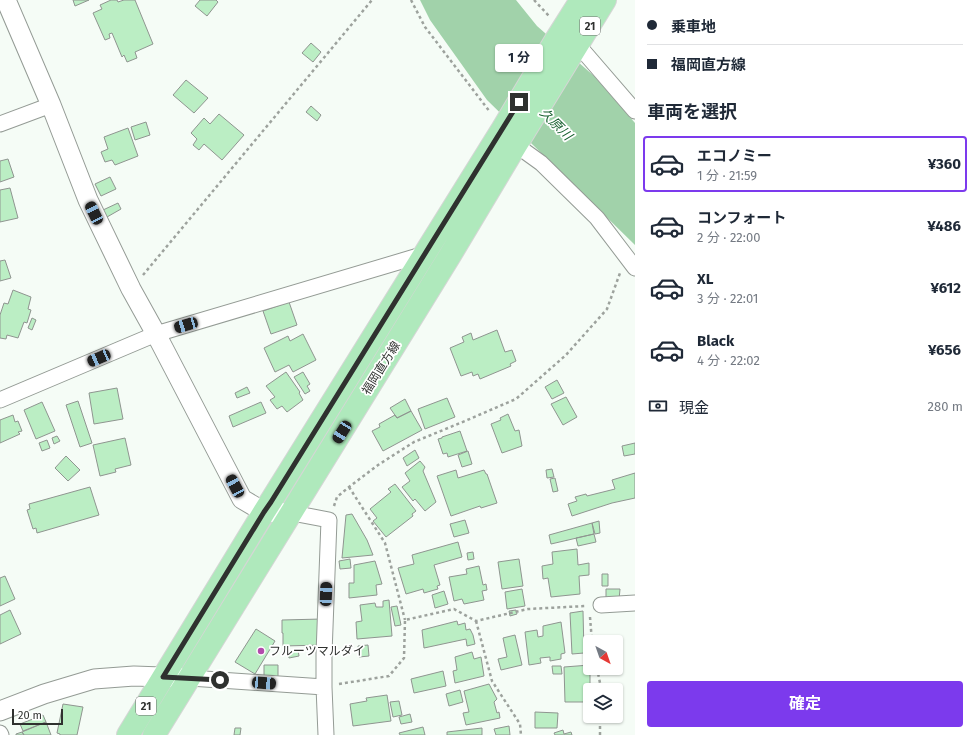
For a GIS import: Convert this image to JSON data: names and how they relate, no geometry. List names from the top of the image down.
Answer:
{
  "streets": {
    "main road": ["21", "福岡直方線"]
  },
  "water": ["久原川"],
  "places": ["フルーツマルダイ"],
  "scale_bar": "20 m",
  "north": "bottom right",
  "page": {
    "banner": ["乗車地", "福岡直方線"],
    "bubble": "1 分",
    "heading": "車両を選択",
    "list": [
      {
        "name": "エコノミー",
        "note": "1 分 · 21:59",
        "value": "¥360"
      },
      {
        "name": "コンフォート",
        "note": "2 分 · 22:00",
        "value": "¥486"
      },
      {
        "name": "XL",
        "note": "3 分 · 22:01",
        "value": "¥612"
      },
      {
        "name": "Black",
        "note": "4 分 · 22:02",
        "value": "¥656"
      }
    ],
    "pay": ["現金", "280 m"],
    "buttons": "確定",
    "scale": "20 m"
  }
}
